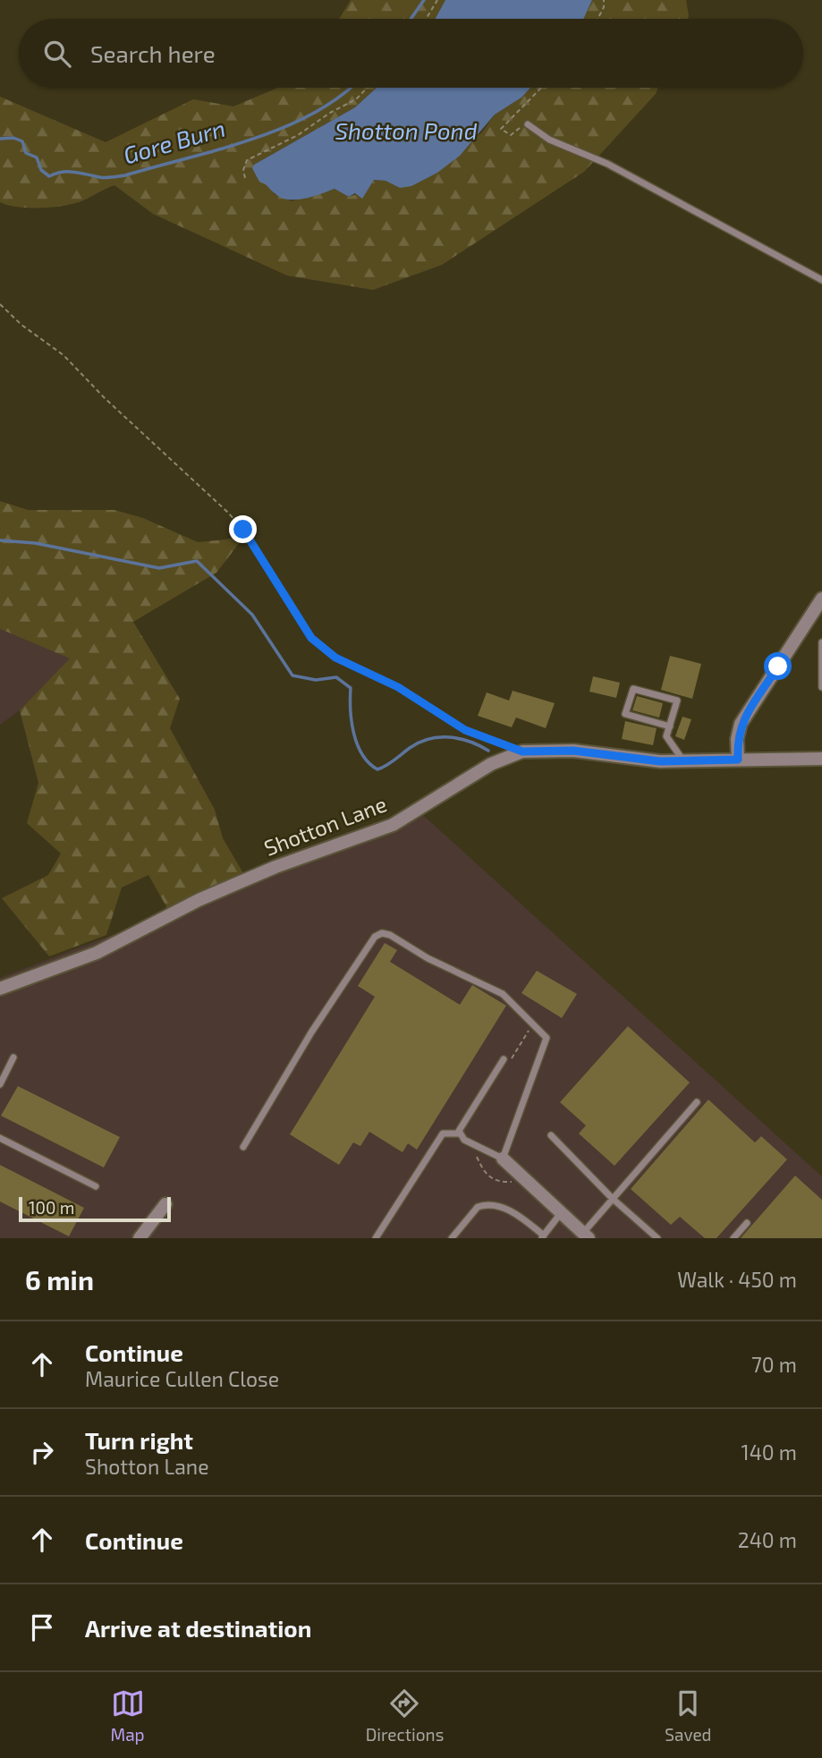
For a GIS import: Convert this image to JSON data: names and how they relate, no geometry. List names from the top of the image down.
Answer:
{
  "streets": {
    "street": ["Shotton Lane"]
  },
  "water": ["Shotton Pond", "Gore Burn"],
  "scale_bar": "100 m",
  "page": {
    "search": "Search here",
    "scale": "100 m",
    "heading": ["6 min", "Walk · 450 m"],
    "list": [
      ["Continue", "Maurice Cullen Close", "70 m"],
      ["Turn right", "Shotton Lane", "140 m"],
      ["Continue", "240 m"],
      "Arrive at destination"
    ],
    "nav": ["Map", "Directions", "Saved"]
  }
}
